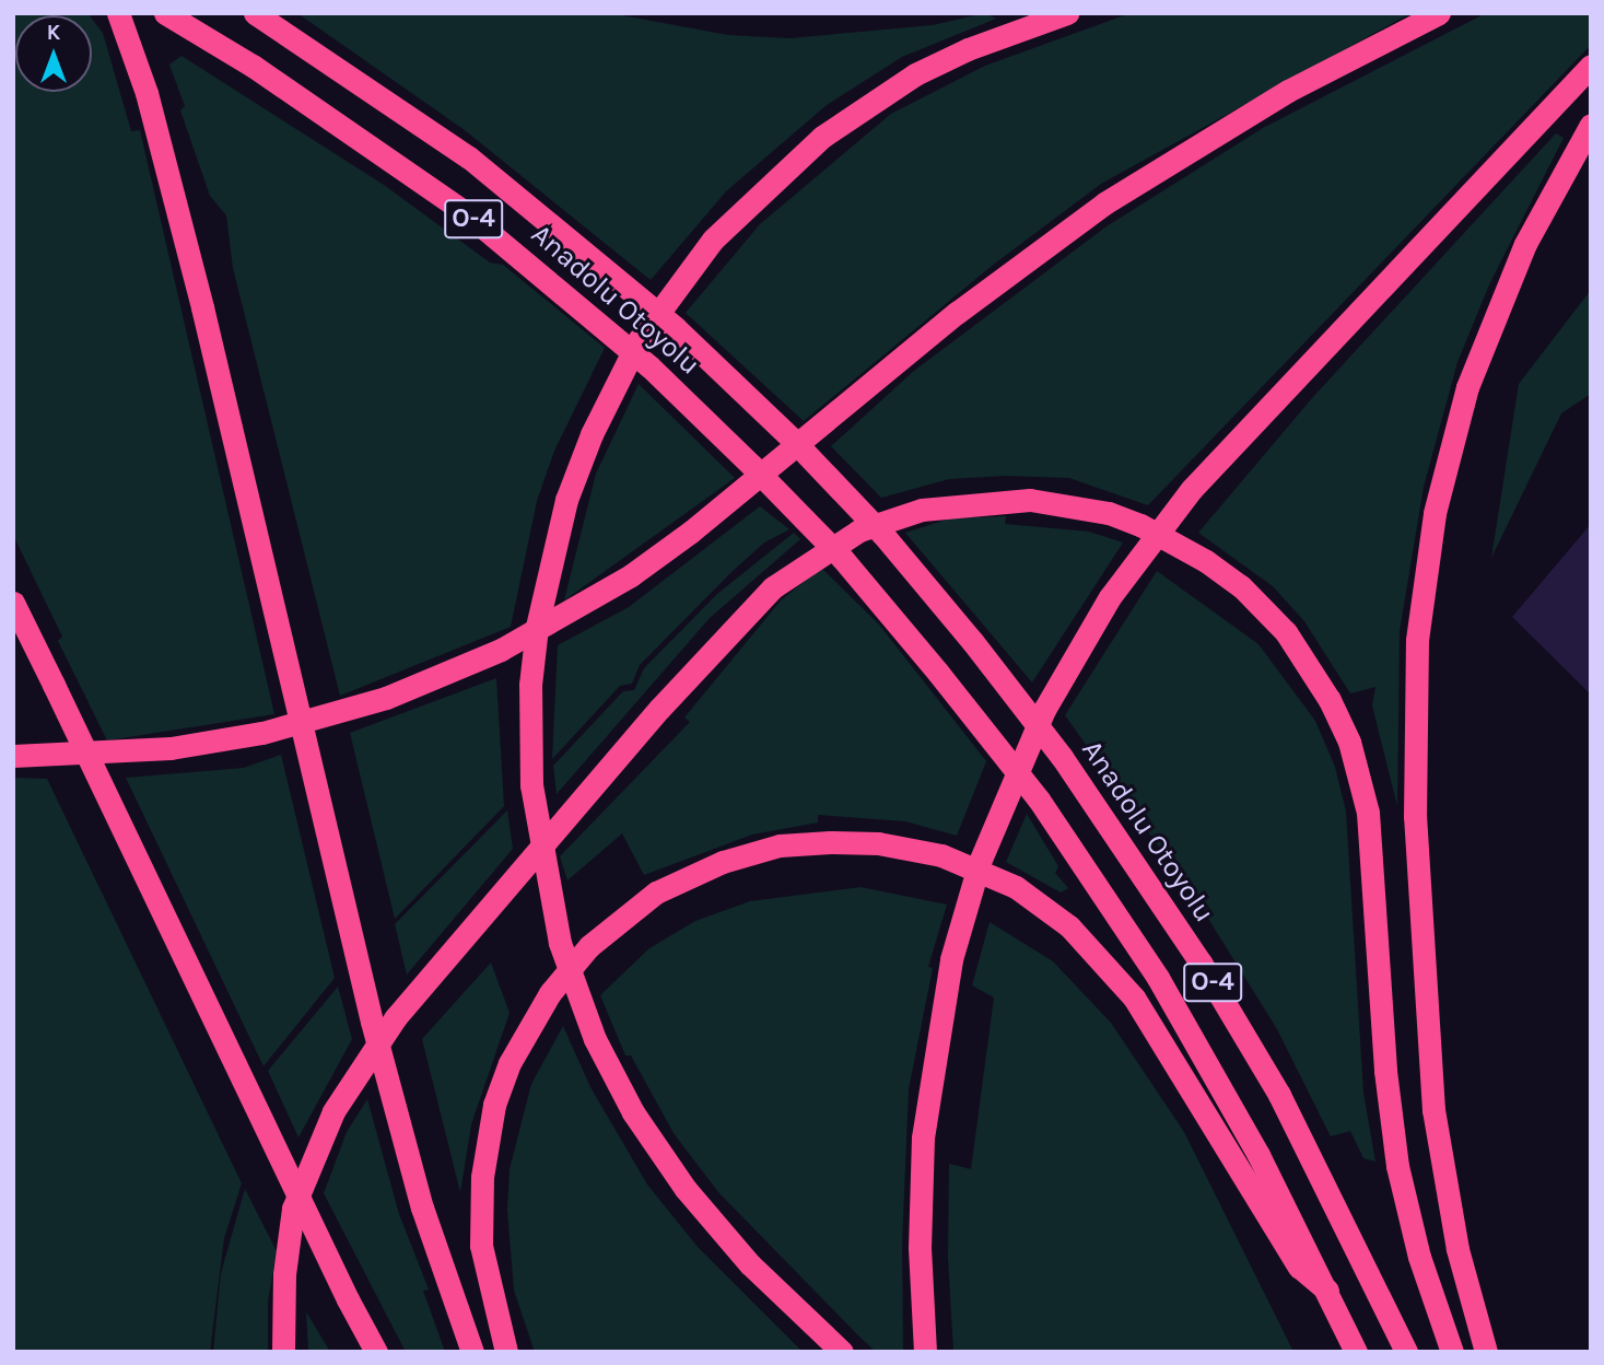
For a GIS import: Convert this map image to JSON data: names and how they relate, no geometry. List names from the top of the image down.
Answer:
{
  "streets": {
    "highway": ["O-4", "Anadolu Otoyolu"]
  },
  "crossings": [
    ["O-4", "Anadolu Otoyolu"]
  ],
  "north": "top"
}
